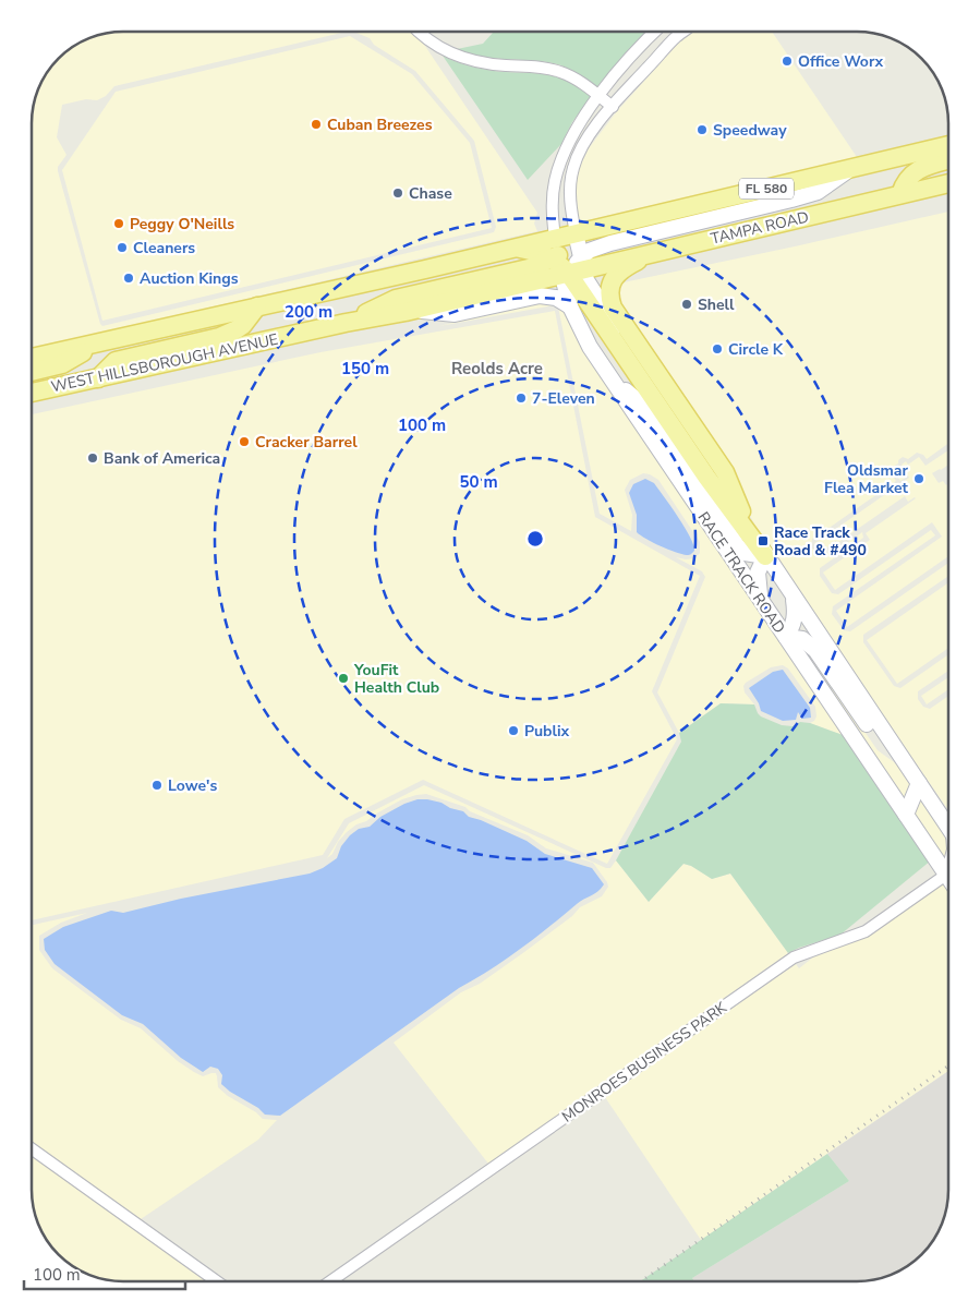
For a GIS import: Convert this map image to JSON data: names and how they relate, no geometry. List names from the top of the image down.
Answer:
{
  "streets": {
    "main road": [
      "FL 580",
      "TAMPA ROAD",
      "WEST HILLSBOROUGH AVENUE",
      "RACE TRACK ROAD"
    ],
    "street": ["MONROES BUSINESS PARK"]
  },
  "crossings": [
    ["FL 580", "WEST HILLSBOROUGH AVENUE"],
    ["FL 580", "RACE TRACK ROAD"],
    ["TAMPA ROAD", "WEST HILLSBOROUGH AVENUE"],
    ["TAMPA ROAD", "RACE TRACK ROAD"],
    ["WEST HILLSBOROUGH AVENUE", "RACE TRACK ROAD"],
    ["RACE TRACK ROAD", "MONROES BUSINESS PARK"]
  ],
  "districts": ["Reolds Acre"],
  "places": {
    "other": [
      "Office Worx",
      "Cuban Breezes",
      "Speedway",
      "Chase",
      "Peggy O'Neills",
      "Cleaners",
      "Auction Kings",
      "Shell",
      "Circle K",
      "7-Eleven",
      "Cracker Barrel",
      "Bank of America",
      "Oldsmar Flea Market",
      "YouFit Health Club",
      "Publix",
      "Lowe's"
    ],
    "transit": ["Race Track Road & #490"]
  },
  "scale_bar": "100 m",
  "rings": [
    "200 m",
    "150 m",
    "100 m",
    "50 m"
  ]
}
